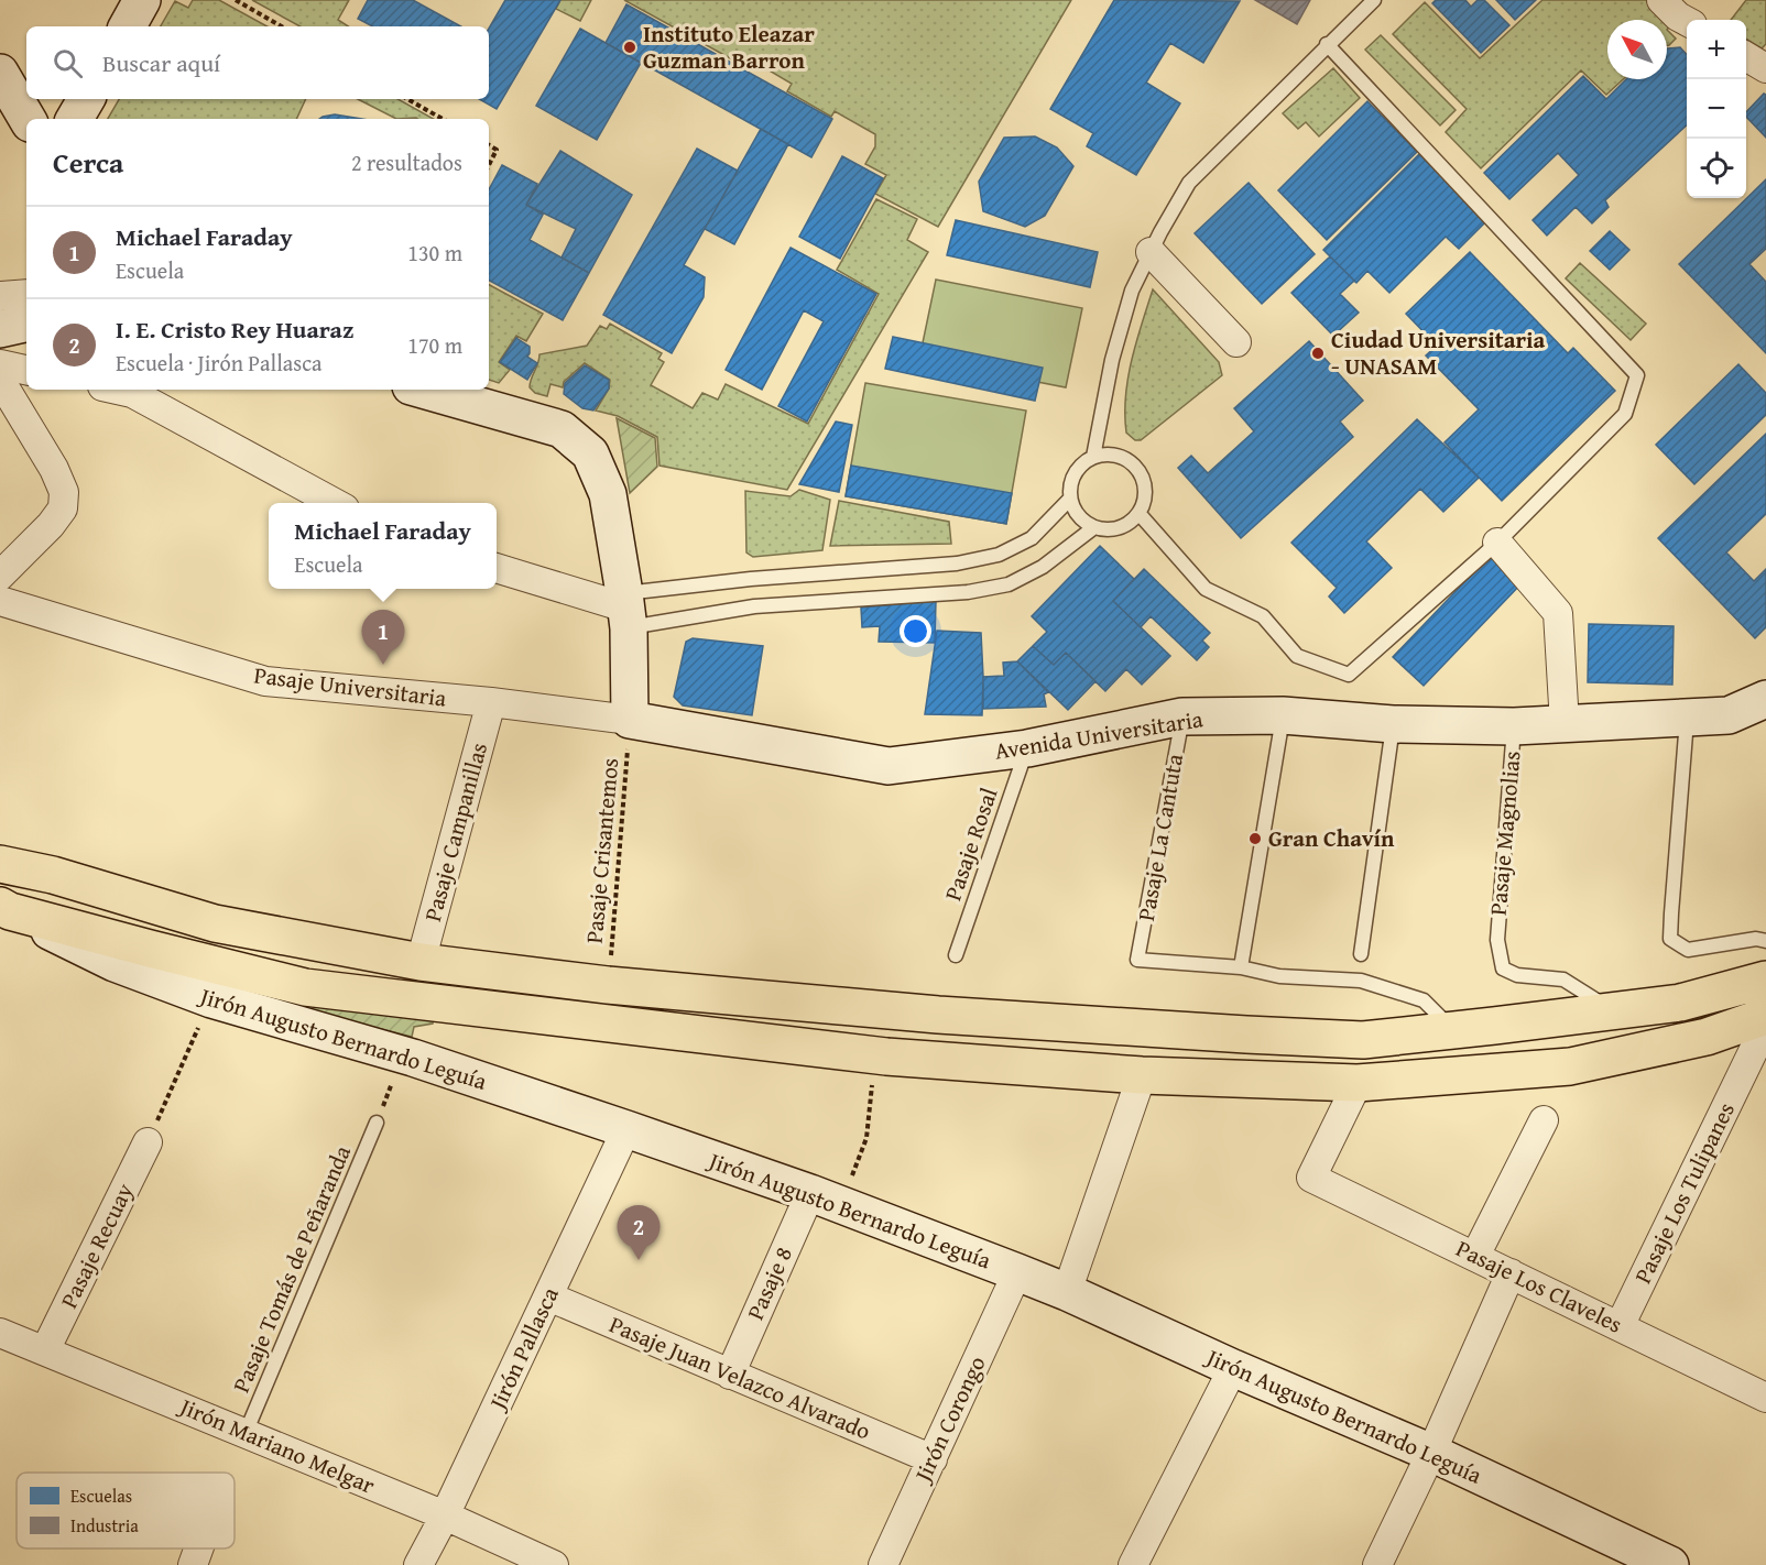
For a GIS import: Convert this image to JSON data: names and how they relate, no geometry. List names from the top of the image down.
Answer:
{
  "streets": {
    "main road": ["Avenida Universitaria", "Jirón Augusto Bernardo Leguía"],
    "street": [
      "Pasaje Universitaria",
      "Pasaje Campanillas",
      "Pasaje Los Tulipanes",
      "Pasaje Recuay",
      "Pasaje 8",
      "Pasaje Los Claveles",
      "Jirón Pallasca",
      "Pasaje Juan Velazco Alvarado",
      "Jirón Corongo",
      "Jirón Mariano Melgar"
    ],
    "lane": [
      "Pasaje Magnolias",
      "Pasaje La Cantuta",
      "Pasaje Rosal",
      "Pasaje Tomás de Peñaranda"
    ],
    "path": ["Pasaje Crisantemos"]
  },
  "crossings": [
    ["Pasaje Universitaria", "Avenida Universitaria"],
    ["Pasaje Universitaria", "Pasaje Campanillas"],
    ["Pasaje Universitaria", "Pasaje Crisantemos"],
    ["Avenida Universitaria", "Pasaje Magnolias"],
    ["Avenida Universitaria", "Pasaje La Cantuta"],
    ["Avenida Universitaria", "Pasaje Rosal"],
    ["Avenida Universitaria", "Pasaje Crisantemos"],
    ["Jirón Augusto Bernardo Leguía", "Pasaje 8"],
    ["Jirón Augusto Bernardo Leguía", "Jirón Pallasca"],
    ["Jirón Augusto Bernardo Leguía", "Jirón Corongo"],
    ["Pasaje Los Tulipanes", "Pasaje Los Claveles"],
    ["Pasaje Recuay", "Jirón Mariano Melgar"],
    ["Pasaje Tomás de Peñaranda", "Jirón Mariano Melgar"],
    ["Pasaje 8", "Pasaje Juan Velazco Alvarado"],
    ["Jirón Pallasca", "Pasaje Juan Velazco Alvarado"],
    ["Jirón Pallasca", "Jirón Mariano Melgar"],
    ["Pasaje Juan Velazco Alvarado", "Jirón Corongo"]
  ],
  "places": ["Instituto Eleazar Guzman Barron", "Ciudad Universitaria - UNASAM", "Gran Chavín"],
  "legend": ["Escuelas", "Industria"],
  "north": "top left",
  "page": {
    "map_buttons": ["+", "−"],
    "search": "Buscar aquí",
    "heading": ["Cerca", "2 resultados"],
    "list": [
      {
        "mark": "1",
        "name": "Michael Faraday",
        "note": "Escuela",
        "value": "130 m"
      },
      {
        "mark": "2",
        "name": "I. E. Cristo Rey Huaraz",
        "note": "Escuela · Jirón Pallasca",
        "value": "170 m"
      }
    ],
    "popup": ["Michael Faraday", "Escuela"],
    "pins": ["1", "2"]
  }
}
